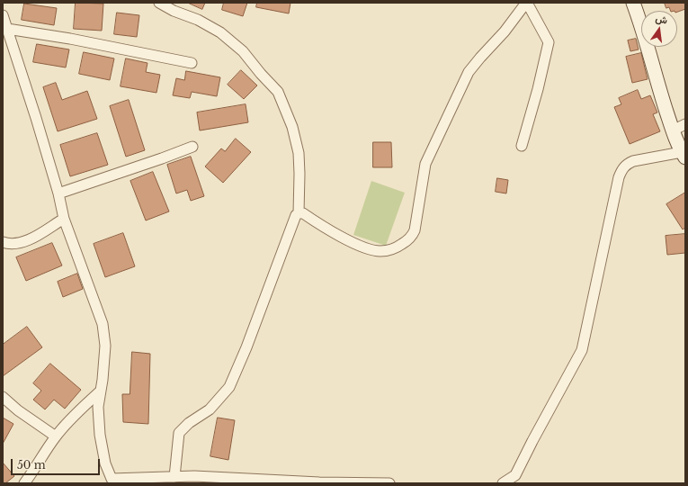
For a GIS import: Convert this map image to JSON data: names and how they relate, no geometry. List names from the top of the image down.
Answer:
{
  "scale_bar": "50 m",
  "north": "top"
}
